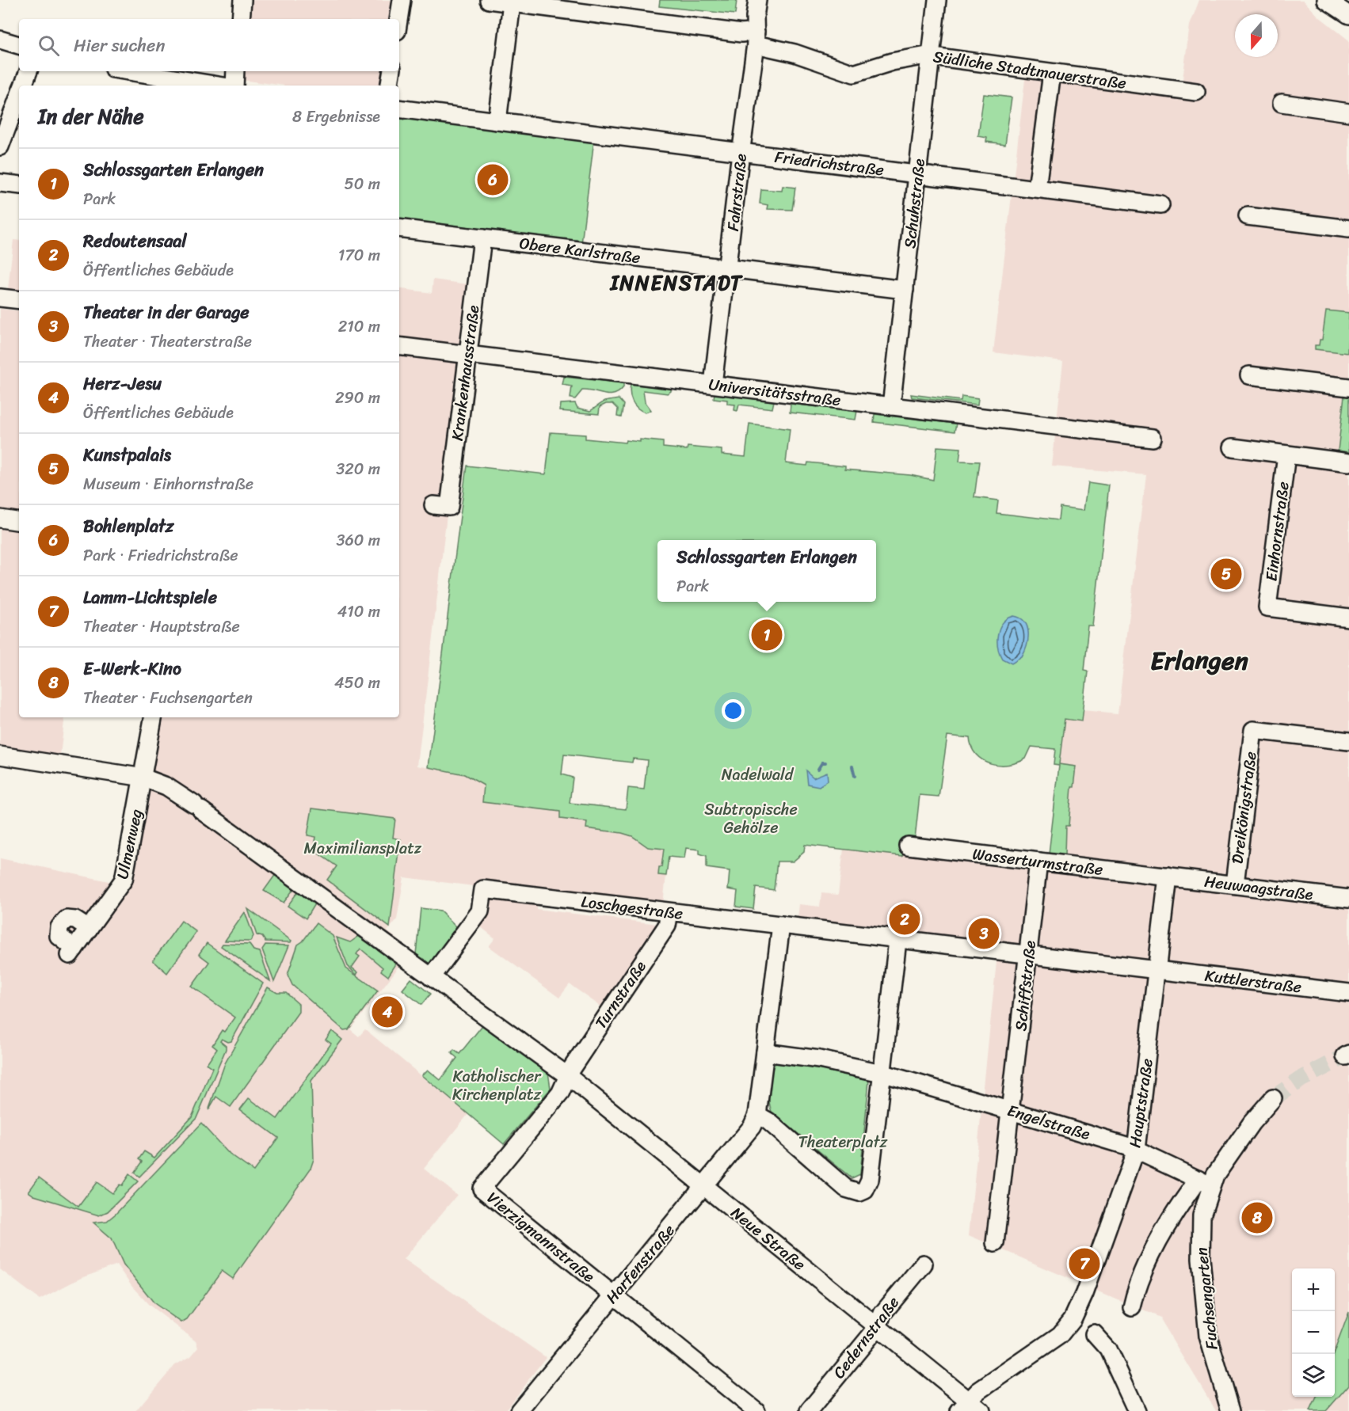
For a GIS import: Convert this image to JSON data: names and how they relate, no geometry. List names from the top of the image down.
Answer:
{
  "streets": {
    "street": [
      "Südliche Stadtmauerstraße",
      "Friedrichstraße",
      "Fahrstraße",
      "Schuhstraße",
      "Obere Karlstraße",
      "Krankenhausstraße",
      "Universitätsstraße",
      "Einhornstraße",
      "Dreikönigstraße",
      "Ulmenweg",
      "Wasserturmstraße",
      "Heuwaagstraße",
      "Loschgestraße",
      "Kuttlerstraße",
      "Schiffstraße",
      "Turnstraße",
      "Hauptstraße",
      "Engelstraße",
      "Vierzigmannstraße",
      "Neue Straße",
      "Harfenstraße",
      "Fuchsengarten",
      "Cedernstraße"
    ]
  },
  "crossings": [
    ["Südliche Stadtmauerstraße", "Fahrstraße"],
    ["Südliche Stadtmauerstraße", "Schuhstraße"],
    ["Friedrichstraße", "Fahrstraße"],
    ["Friedrichstraße", "Schuhstraße"],
    ["Fahrstraße", "Obere Karlstraße"],
    ["Fahrstraße", "Universitätsstraße"],
    ["Schuhstraße", "Obere Karlstraße"],
    ["Schuhstraße", "Universitätsstraße"],
    ["Obere Karlstraße", "Krankenhausstraße"],
    ["Krankenhausstraße", "Universitätsstraße"],
    ["Dreikönigstraße", "Heuwaagstraße"],
    ["Wasserturmstraße", "Heuwaagstraße"],
    ["Wasserturmstraße", "Schiffstraße"],
    ["Wasserturmstraße", "Hauptstraße"],
    ["Heuwaagstraße", "Hauptstraße"],
    ["Loschgestraße", "Turnstraße"],
    ["Kuttlerstraße", "Schiffstraße"],
    ["Kuttlerstraße", "Hauptstraße"],
    ["Schiffstraße", "Engelstraße"],
    ["Turnstraße", "Vierzigmannstraße"],
    ["Turnstraße", "Neue Straße"],
    ["Hauptstraße", "Engelstraße"],
    ["Hauptstraße", "Neue Straße"],
    ["Engelstraße", "Fuchsengarten"],
    ["Vierzigmannstraße", "Neue Straße"],
    ["Vierzigmannstraße", "Harfenstraße"],
    ["Neue Straße", "Harfenstraße"],
    ["Neue Straße", "Cedernstraße"]
  ],
  "districts": ["INNENSTADT", "Erlangen"],
  "parks": [
    "Nadelwald",
    "Subtropische Gehölze",
    "Maximiliansplatz",
    "Katholischer Kirchenplatz",
    "Theaterplatz"
  ],
  "north": "bottom",
  "page": {
    "search": "Hier suchen",
    "heading": ["In der Nähe", "8 Ergebnisse"],
    "list": [
      {
        "mark": "1",
        "name": "Schlossgarten Erlangen",
        "note": "Park",
        "value": "50 m"
      },
      {
        "mark": "2",
        "name": "Redoutensaal",
        "note": "Öffentliches Gebäude",
        "value": "170 m"
      },
      {
        "mark": "3",
        "name": "Theater in der Garage",
        "note": "Theater · Theaterstraße",
        "value": "210 m"
      },
      {
        "mark": "4",
        "name": "Herz-Jesu",
        "note": "Öffentliches Gebäude",
        "value": "290 m"
      },
      {
        "mark": "5",
        "name": "Kunstpalais",
        "note": "Museum · Einhornstraße",
        "value": "320 m"
      },
      {
        "mark": "6",
        "name": "Bohlenplatz",
        "note": "Park · Friedrichstraße",
        "value": "360 m"
      },
      {
        "mark": "7",
        "name": "Lamm-Lichtspiele",
        "note": "Theater · Hauptstraße",
        "value": "410 m"
      },
      {
        "mark": "8",
        "name": "E-Werk-Kino",
        "note": "Theater · Fuchsengarten",
        "value": "450 m"
      }
    ],
    "pins": [
      "6",
      "5",
      "1",
      "2",
      "3",
      "4",
      "8",
      "7"
    ],
    "popup": ["Schlossgarten Erlangen", "Park"],
    "map_buttons": ["+", "−"]
  }
}
